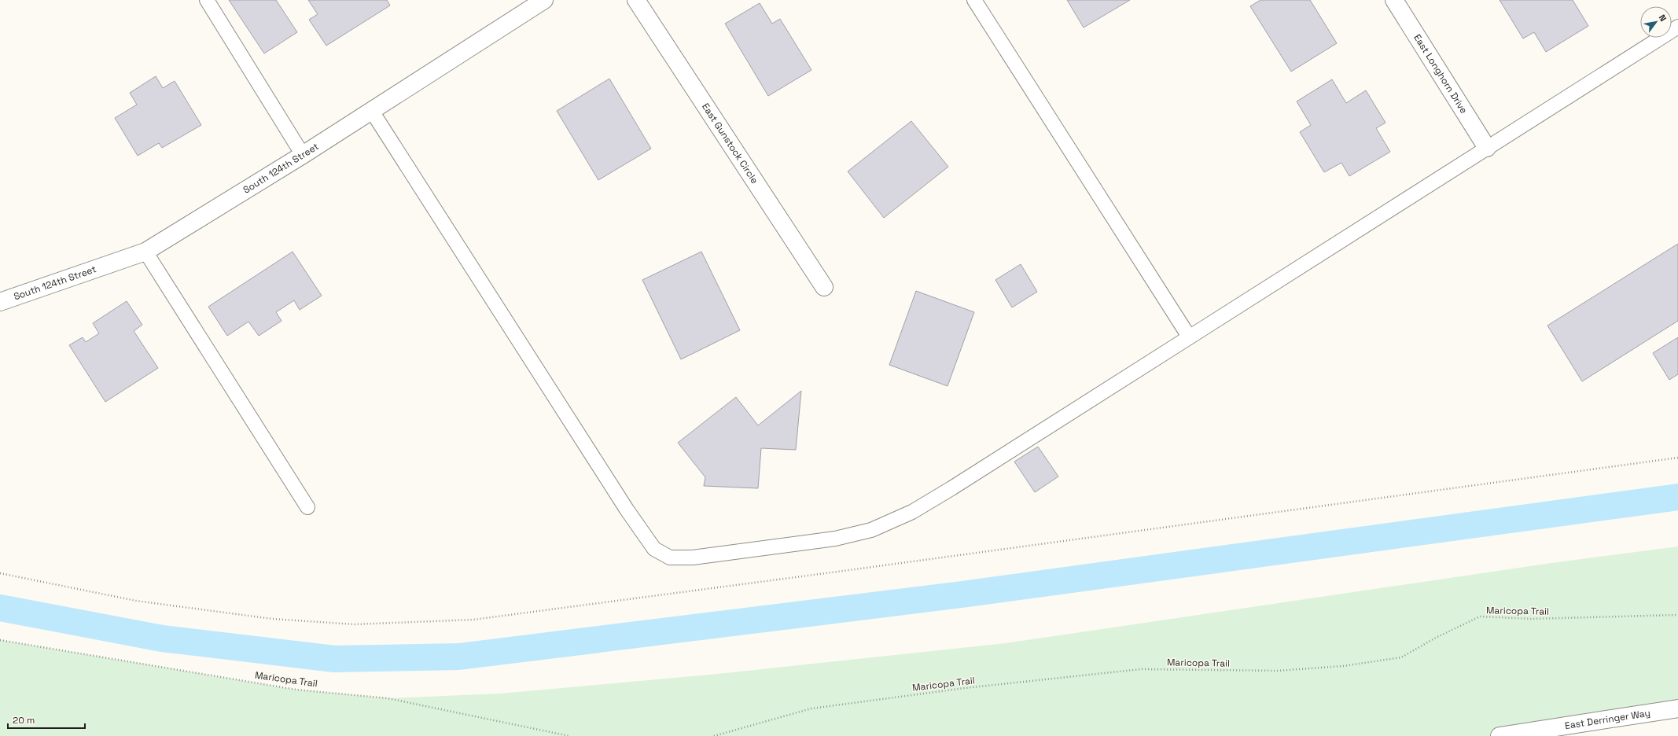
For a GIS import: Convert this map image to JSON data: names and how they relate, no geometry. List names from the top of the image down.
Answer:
{
  "streets": {
    "street": [
      "East Longhorn Drive",
      "East Gunstock Circle",
      "South 124th Street",
      "East Derringer Way"
    ],
    "path": ["Maricopa Trail"]
  },
  "scale_bar": "20 m",
  "north": "top right"
}
